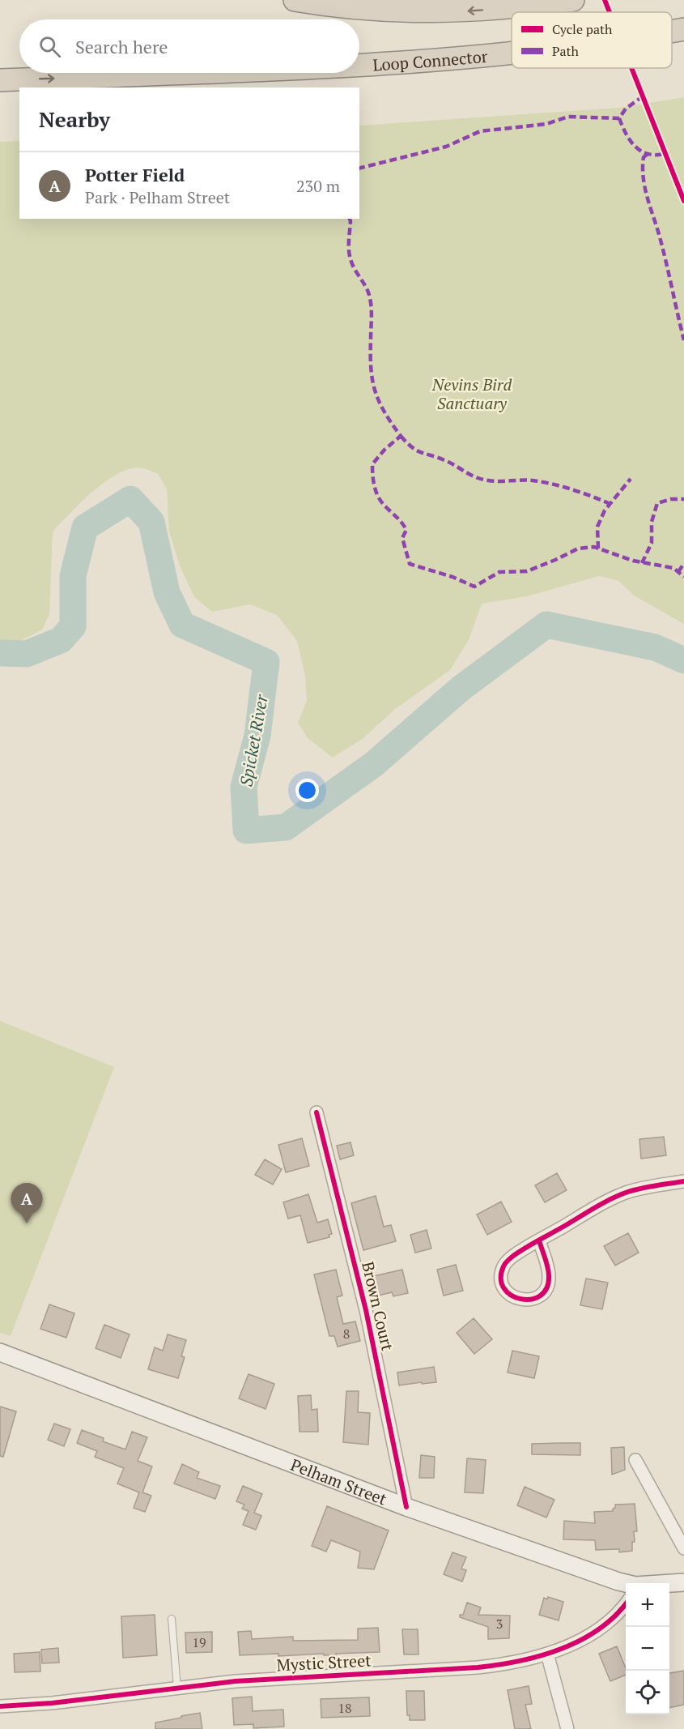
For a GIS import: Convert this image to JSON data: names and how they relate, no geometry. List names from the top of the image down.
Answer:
{
  "streets": {
    "highway": ["Loop Connector"],
    "main road": ["Pelham Street"],
    "street": ["Brown Court", "Mystic Street"]
  },
  "crossings": [
    ["Brown Court", "Pelham Street"]
  ],
  "water": ["Spicket River"],
  "parks": ["Nevins Bird Sanctuary"],
  "house_numbers": [
    "8",
    "3",
    "19",
    "18"
  ],
  "legend": ["Cycle path", "Path"],
  "page": {
    "search": "Search here",
    "heading": "Nearby",
    "list": [
      {
        "mark": "A",
        "name": "Potter Field",
        "note": "Park · Pelham Street",
        "value": "230 m"
      }
    ],
    "pins": "A",
    "map_buttons": ["+", "−"]
  }
}
